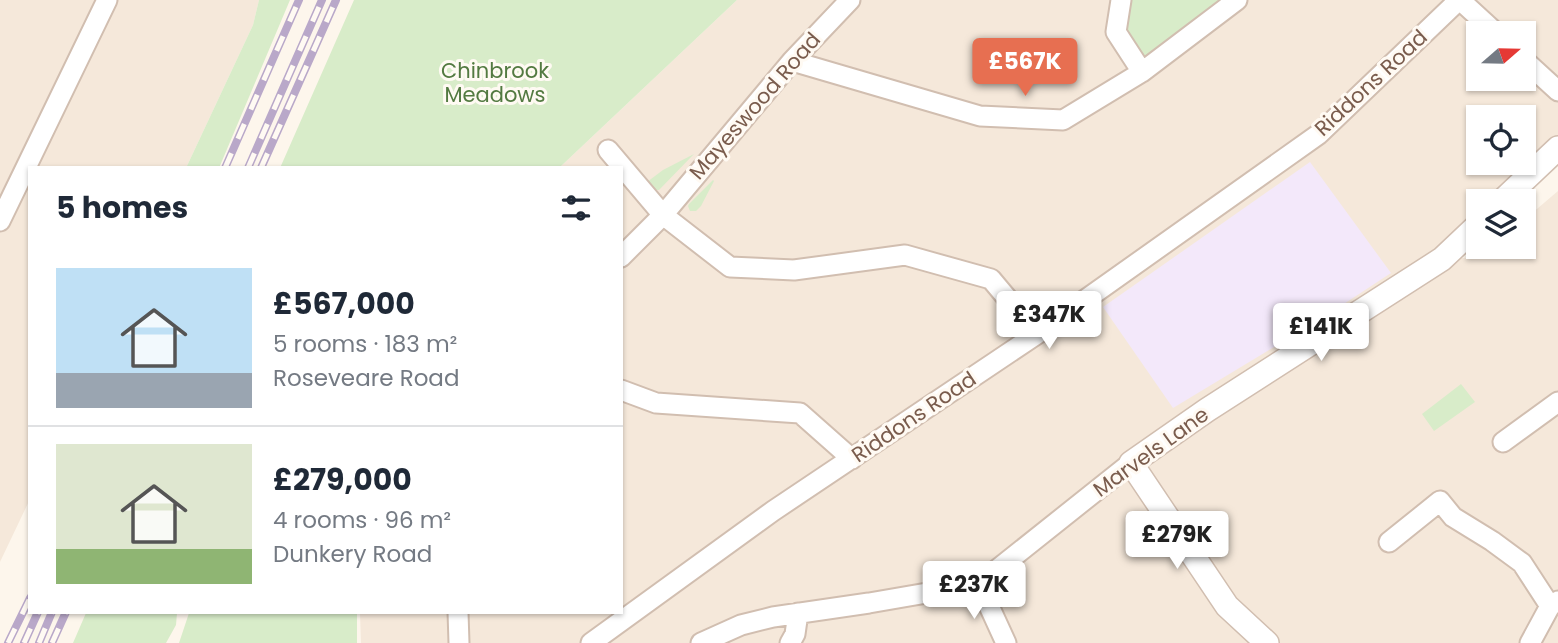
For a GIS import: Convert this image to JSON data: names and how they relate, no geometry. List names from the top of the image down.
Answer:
{
  "streets": {
    "street": ["Riddons Road", "Mayeswood Road", "Marvels Lane"]
  },
  "parks": ["Chinbrook Meadows"],
  "north": "right",
  "page": {
    "price": [
      "£567K",
      "£347K",
      "£141K",
      "£279K",
      "£237K"
    ],
    "heading": "5 homes",
    "list": [
      {
        "name": "£567,000",
        "note": "5 rooms · 183 m² · Roseveare Road"
      },
      {
        "name": "£279,000",
        "note": "4 rooms · 96 m² · Dunkery Road"
      }
    ]
  }
}
